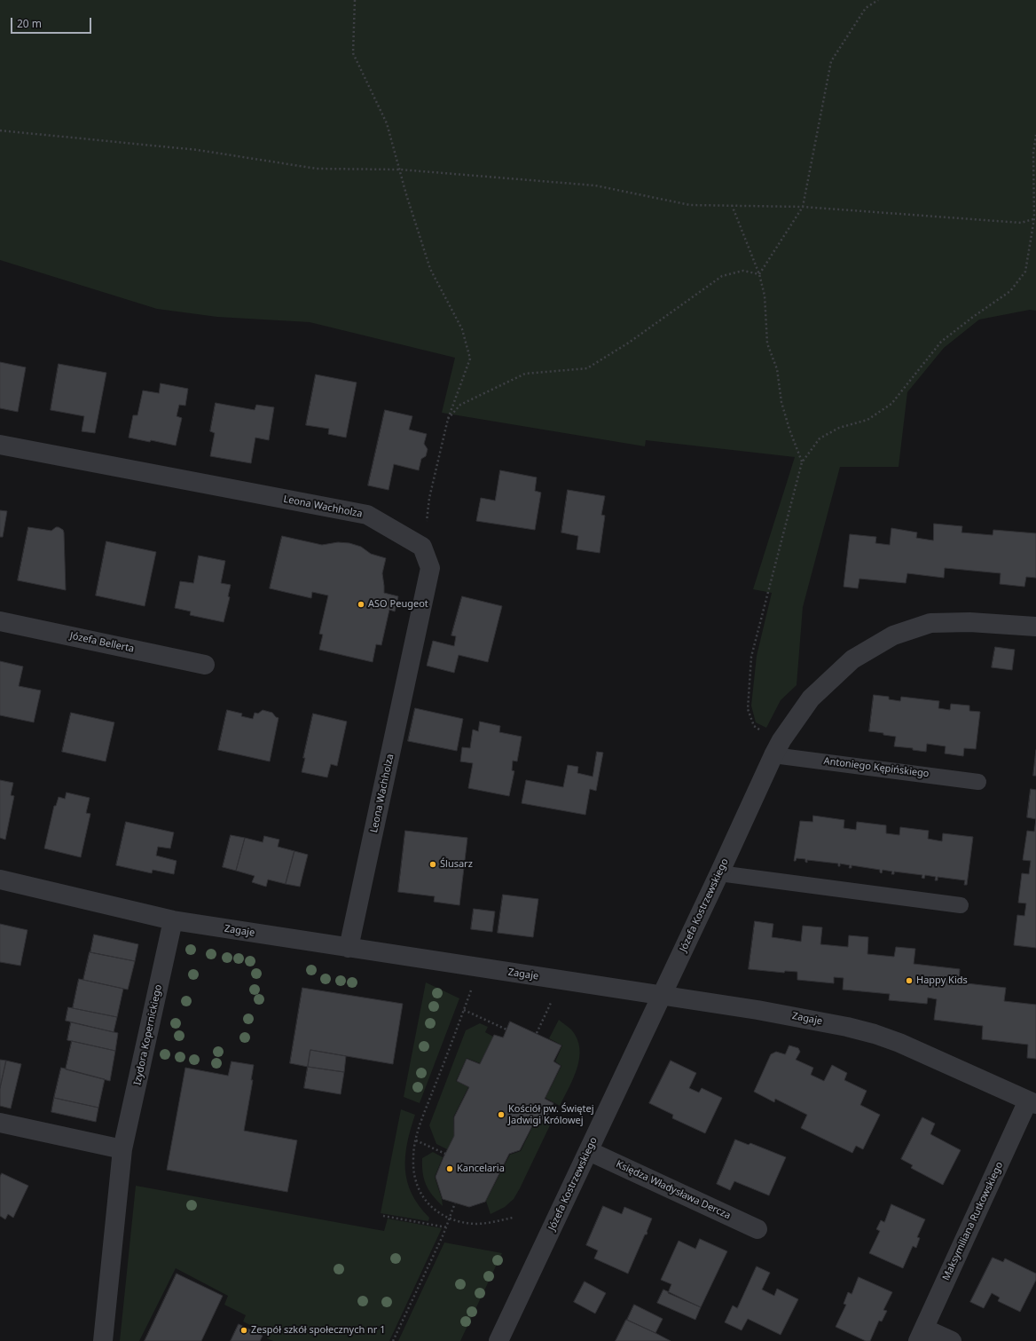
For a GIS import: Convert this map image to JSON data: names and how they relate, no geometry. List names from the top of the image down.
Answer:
{
  "streets": {
    "street": [
      "Leona Wachholza",
      "Józefa Bellerta",
      "Józefa Kostrzewskiego",
      "Zagaje",
      "Izydora Kopernickiego",
      "Księdza Władysława Dercza",
      "Maksymiliana Rutkowskiego"
    ],
    "lane": ["Antoniego Kępińskiego"]
  },
  "crossings": [
    ["Leona Wachholza", "Zagaje"],
    ["Antoniego Kępińskiego", "Józefa Kostrzewskiego"],
    ["Józefa Kostrzewskiego", "Zagaje"],
    ["Józefa Kostrzewskiego", "Księdza Władysława Dercza"],
    ["Zagaje", "Izydora Kopernickiego"],
    ["Zagaje", "Maksymiliana Rutkowskiego"]
  ],
  "places": [
    "ASO Peugeot",
    "Ślusarz",
    "Happy Kids",
    "Kościół pw. Świętej Jadwigi Królowej",
    "Kancelaria",
    "Zespół szkół społecznych nr 1"
  ],
  "scale_bar": "20 m"
}
